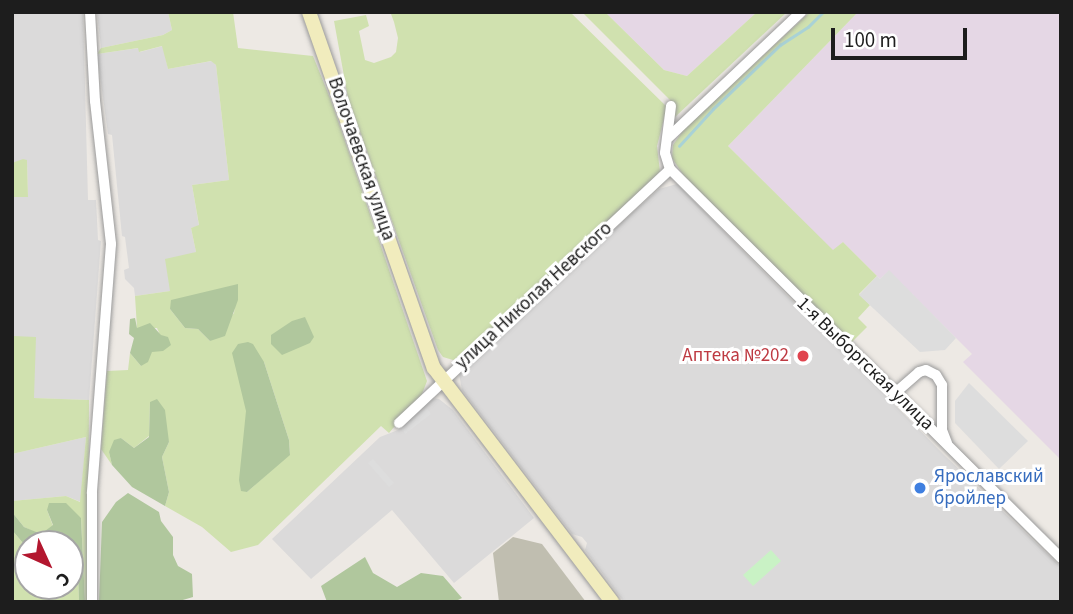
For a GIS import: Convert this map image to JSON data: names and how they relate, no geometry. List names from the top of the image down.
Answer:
{
  "streets": {
    "street": ["Волочаевская улица", "улица Николая Невского", "1-я Выборгская улица"]
  },
  "crossings": [
    ["Волочаевская улица", "улица Николая Невского"],
    ["улица Николая Невского", "1-я Выборгская улица"]
  ],
  "places": ["Аптека №202", "Ярославский бройлер"],
  "scale_bar": "100 m",
  "north": "bottom right"
}
